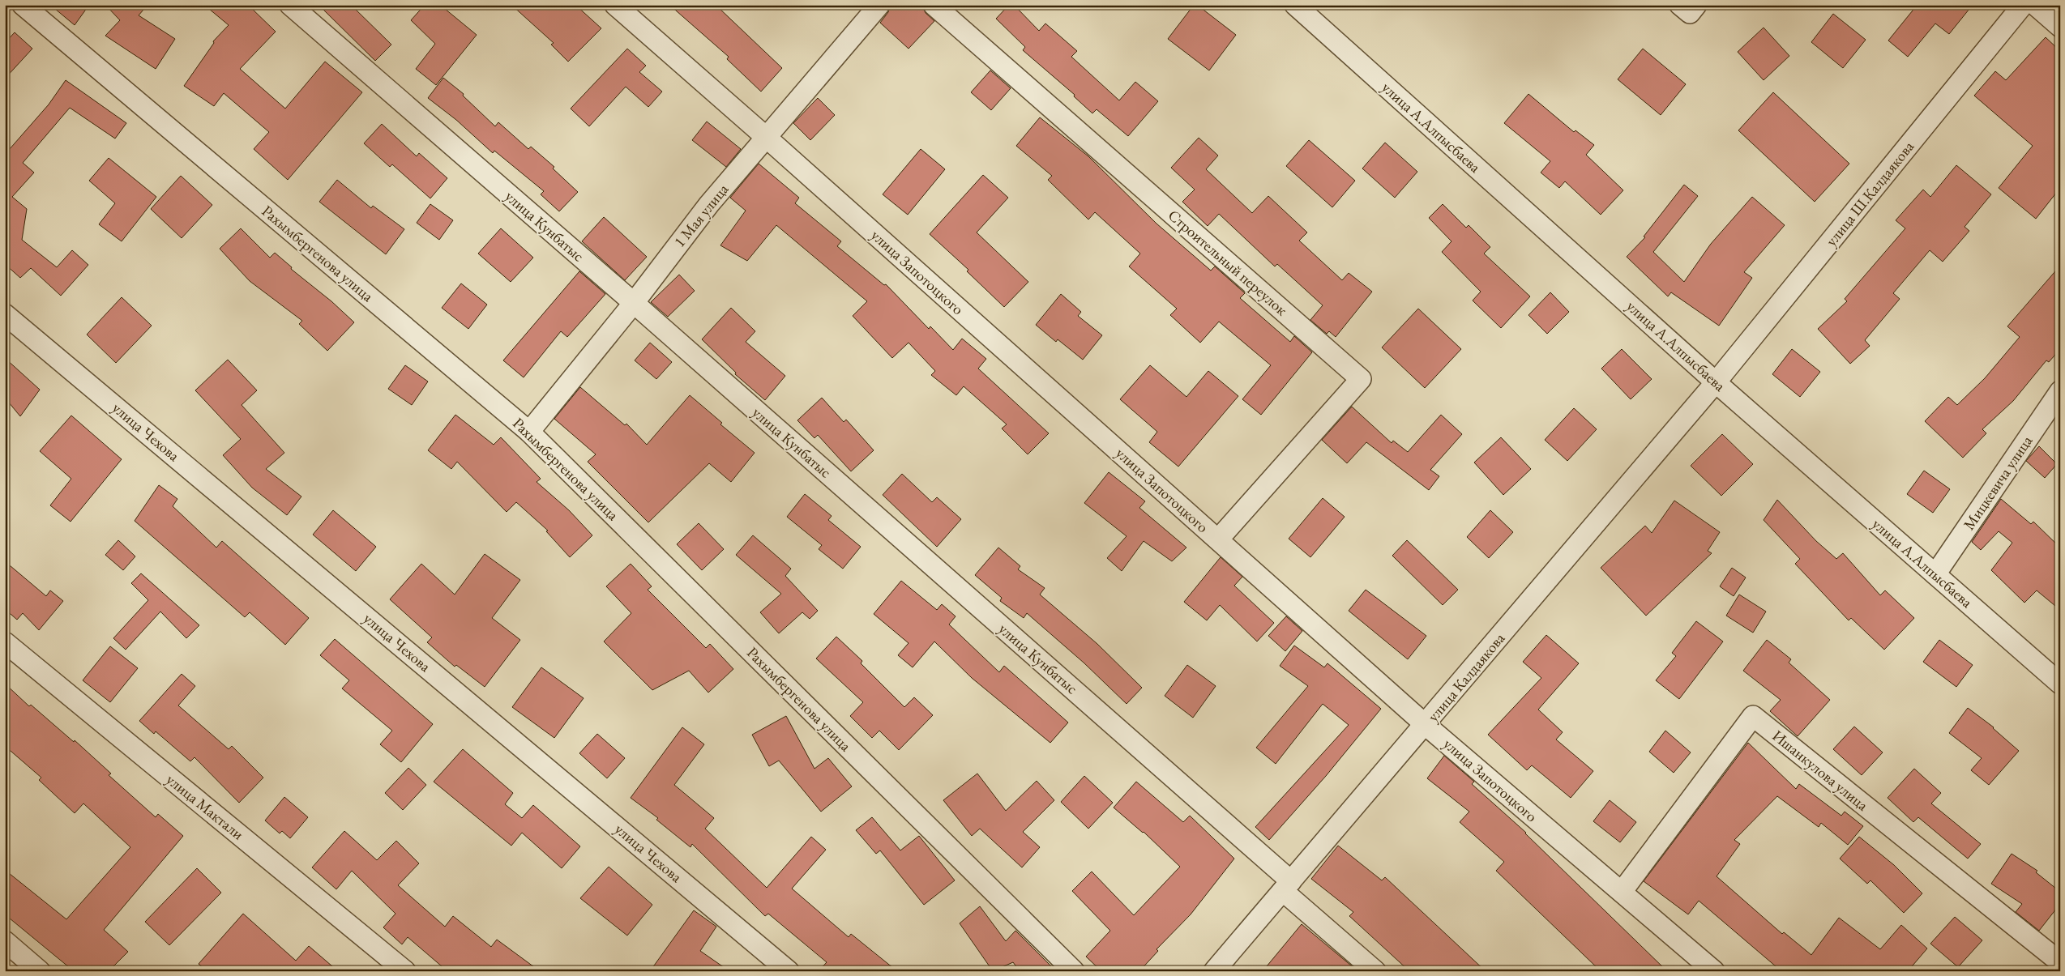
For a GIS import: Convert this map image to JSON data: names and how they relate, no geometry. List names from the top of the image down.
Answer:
{
  "streets": {
    "street": [
      "улица А.Алпысбаева",
      "улица Ш.Калдаякова",
      "1 Мая улица",
      "улица Кунбатыс",
      "Рахымбергенова улица",
      "Строительный переулок",
      "улица Запотоцкого",
      "улица Чехова",
      "Мицкевича улица",
      "улица Калдаякова",
      "Ишанкулова улица",
      "улица Мактали"
    ]
  },
  "crossings": [
    ["улица А.Алпысбаева", "улица Ш.Калдаякова"],
    ["улица А.Алпысбаева", "Мицкевича улица"],
    ["улица А.Алпысбаева", "улица Калдаякова"],
    ["улица Ш.Калдаякова", "улица Калдаякова"],
    ["1 Мая улица", "улица Кунбатыс"],
    ["1 Мая улица", "Рахымбергенова улица"],
    ["1 Мая улица", "улица Запотоцкого"],
    ["улица Кунбатыс", "улица Калдаякова"],
    ["Строительный переулок", "улица Запотоцкого"],
    ["улица Запотоцкого", "улица Калдаякова"],
    ["улица Запотоцкого", "Ишанкулова улица"]
  ]
}
